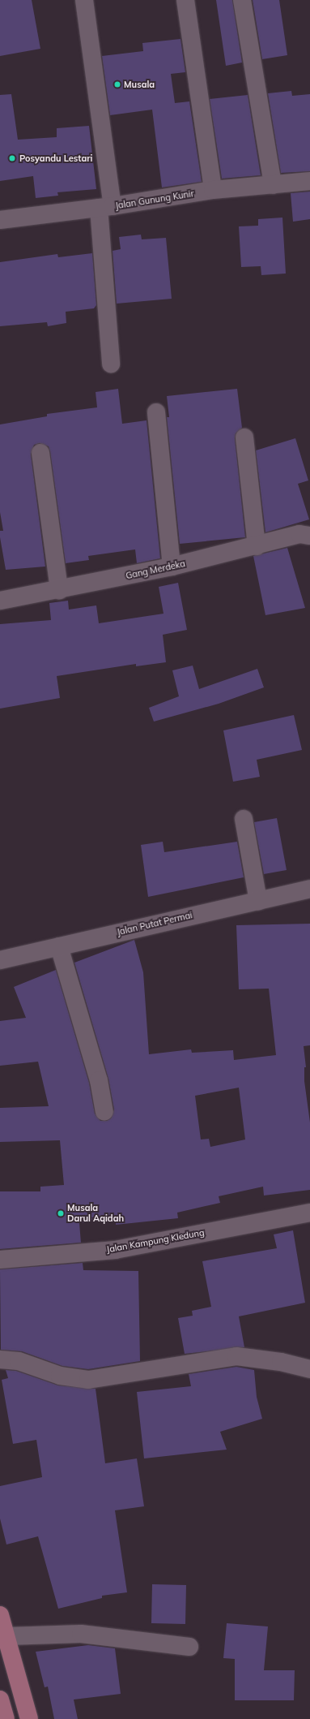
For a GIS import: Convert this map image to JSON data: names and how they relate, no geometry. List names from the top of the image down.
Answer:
{
  "streets": {
    "street": [
      "Jalan Gunung Kunir",
      "Gang Merdeka",
      "Jalan Putat Permai",
      "Jalan Kampung Kledung"
    ]
  },
  "places": ["Musala", "Posyandu Lestari", "Musala Darul Aqidah"]
}
